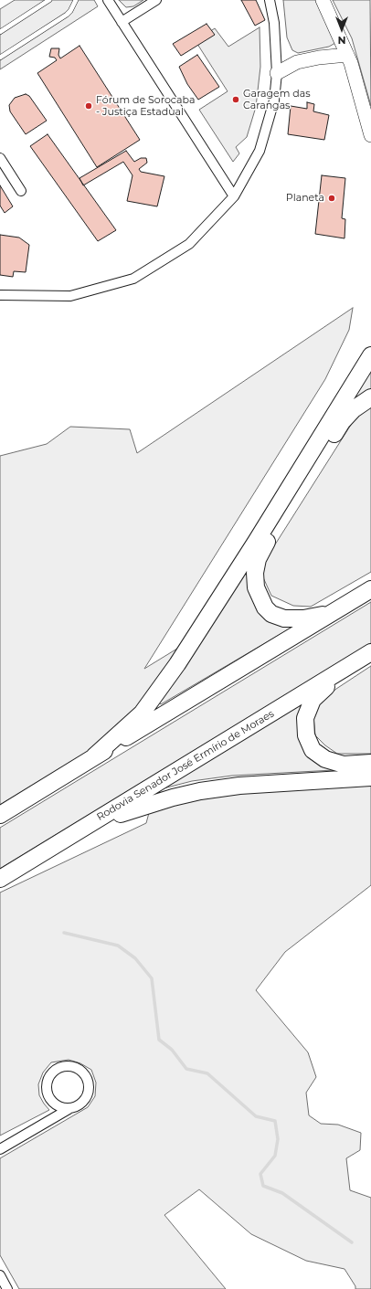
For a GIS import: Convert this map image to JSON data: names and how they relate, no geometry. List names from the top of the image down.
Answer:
{
  "streets": {
    "highway": ["Rodovia Senador José Ermírio de Moraes"]
  },
  "places": ["Garagem das Carangas", "Fórum de Sorocaba - Justiça Estadual", "Planeta"],
  "north": "bottom"
}
